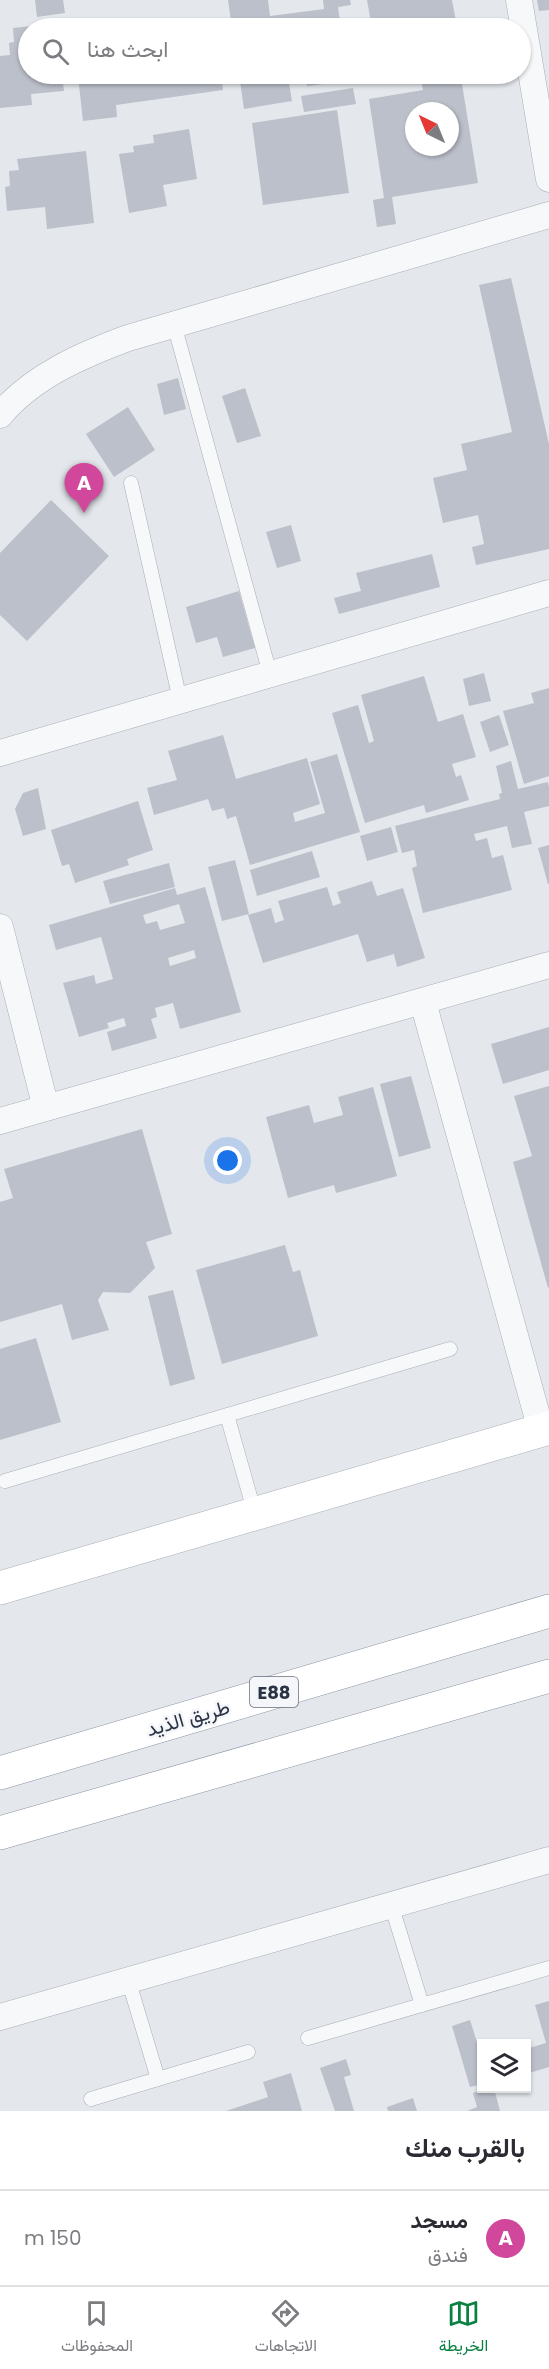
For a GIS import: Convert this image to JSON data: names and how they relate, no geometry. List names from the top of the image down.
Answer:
{
  "streets": {
    "main road": ["E88", "طريق الذيد"]
  },
  "north": "top left",
  "page": {
    "search": "ابحث هنا",
    "pins": "A",
    "heading": "بالقرب منك",
    "list": [
      {
        "mark": "A",
        "name": "مسجد",
        "note": "فندق",
        "value": "150 m"
      }
    ],
    "nav": ["الخريطة", "الاتجاهات", "المحفوظات"]
  }
}
